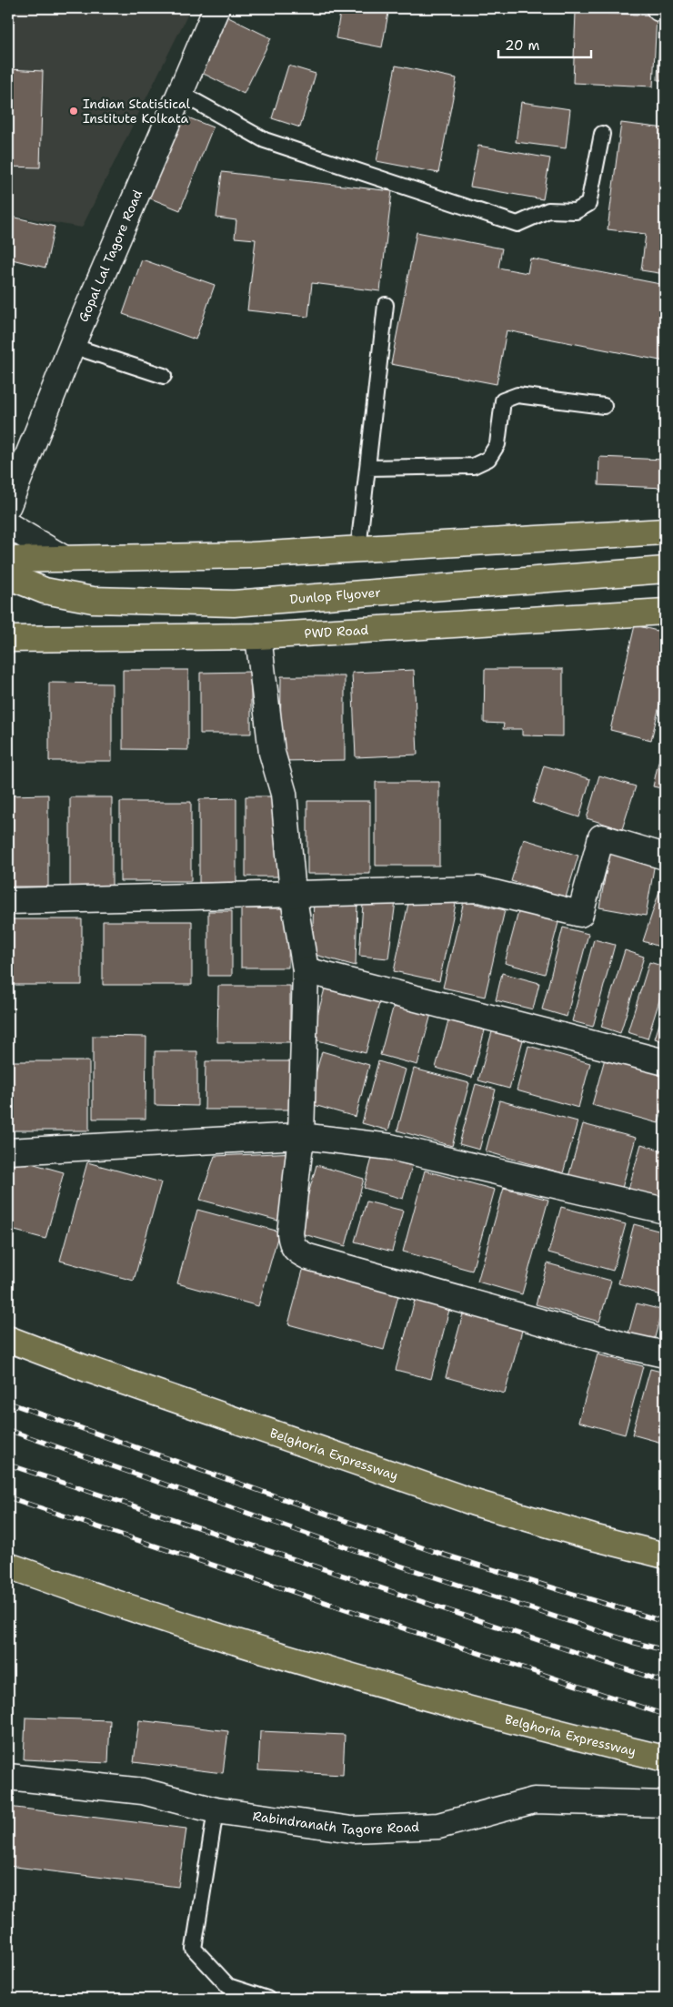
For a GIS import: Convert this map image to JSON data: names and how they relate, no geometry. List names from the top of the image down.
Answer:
{
  "streets": {
    "main road": ["Dunlop Flyover", "PWD Road", "Belghoria Expressway"],
    "street": ["Gopal Lal Tagore Road", "Rabindranath Tagore Road"]
  },
  "places": ["Indian Statistical Institute Kolkata"],
  "scale_bar": "20 m"
}
